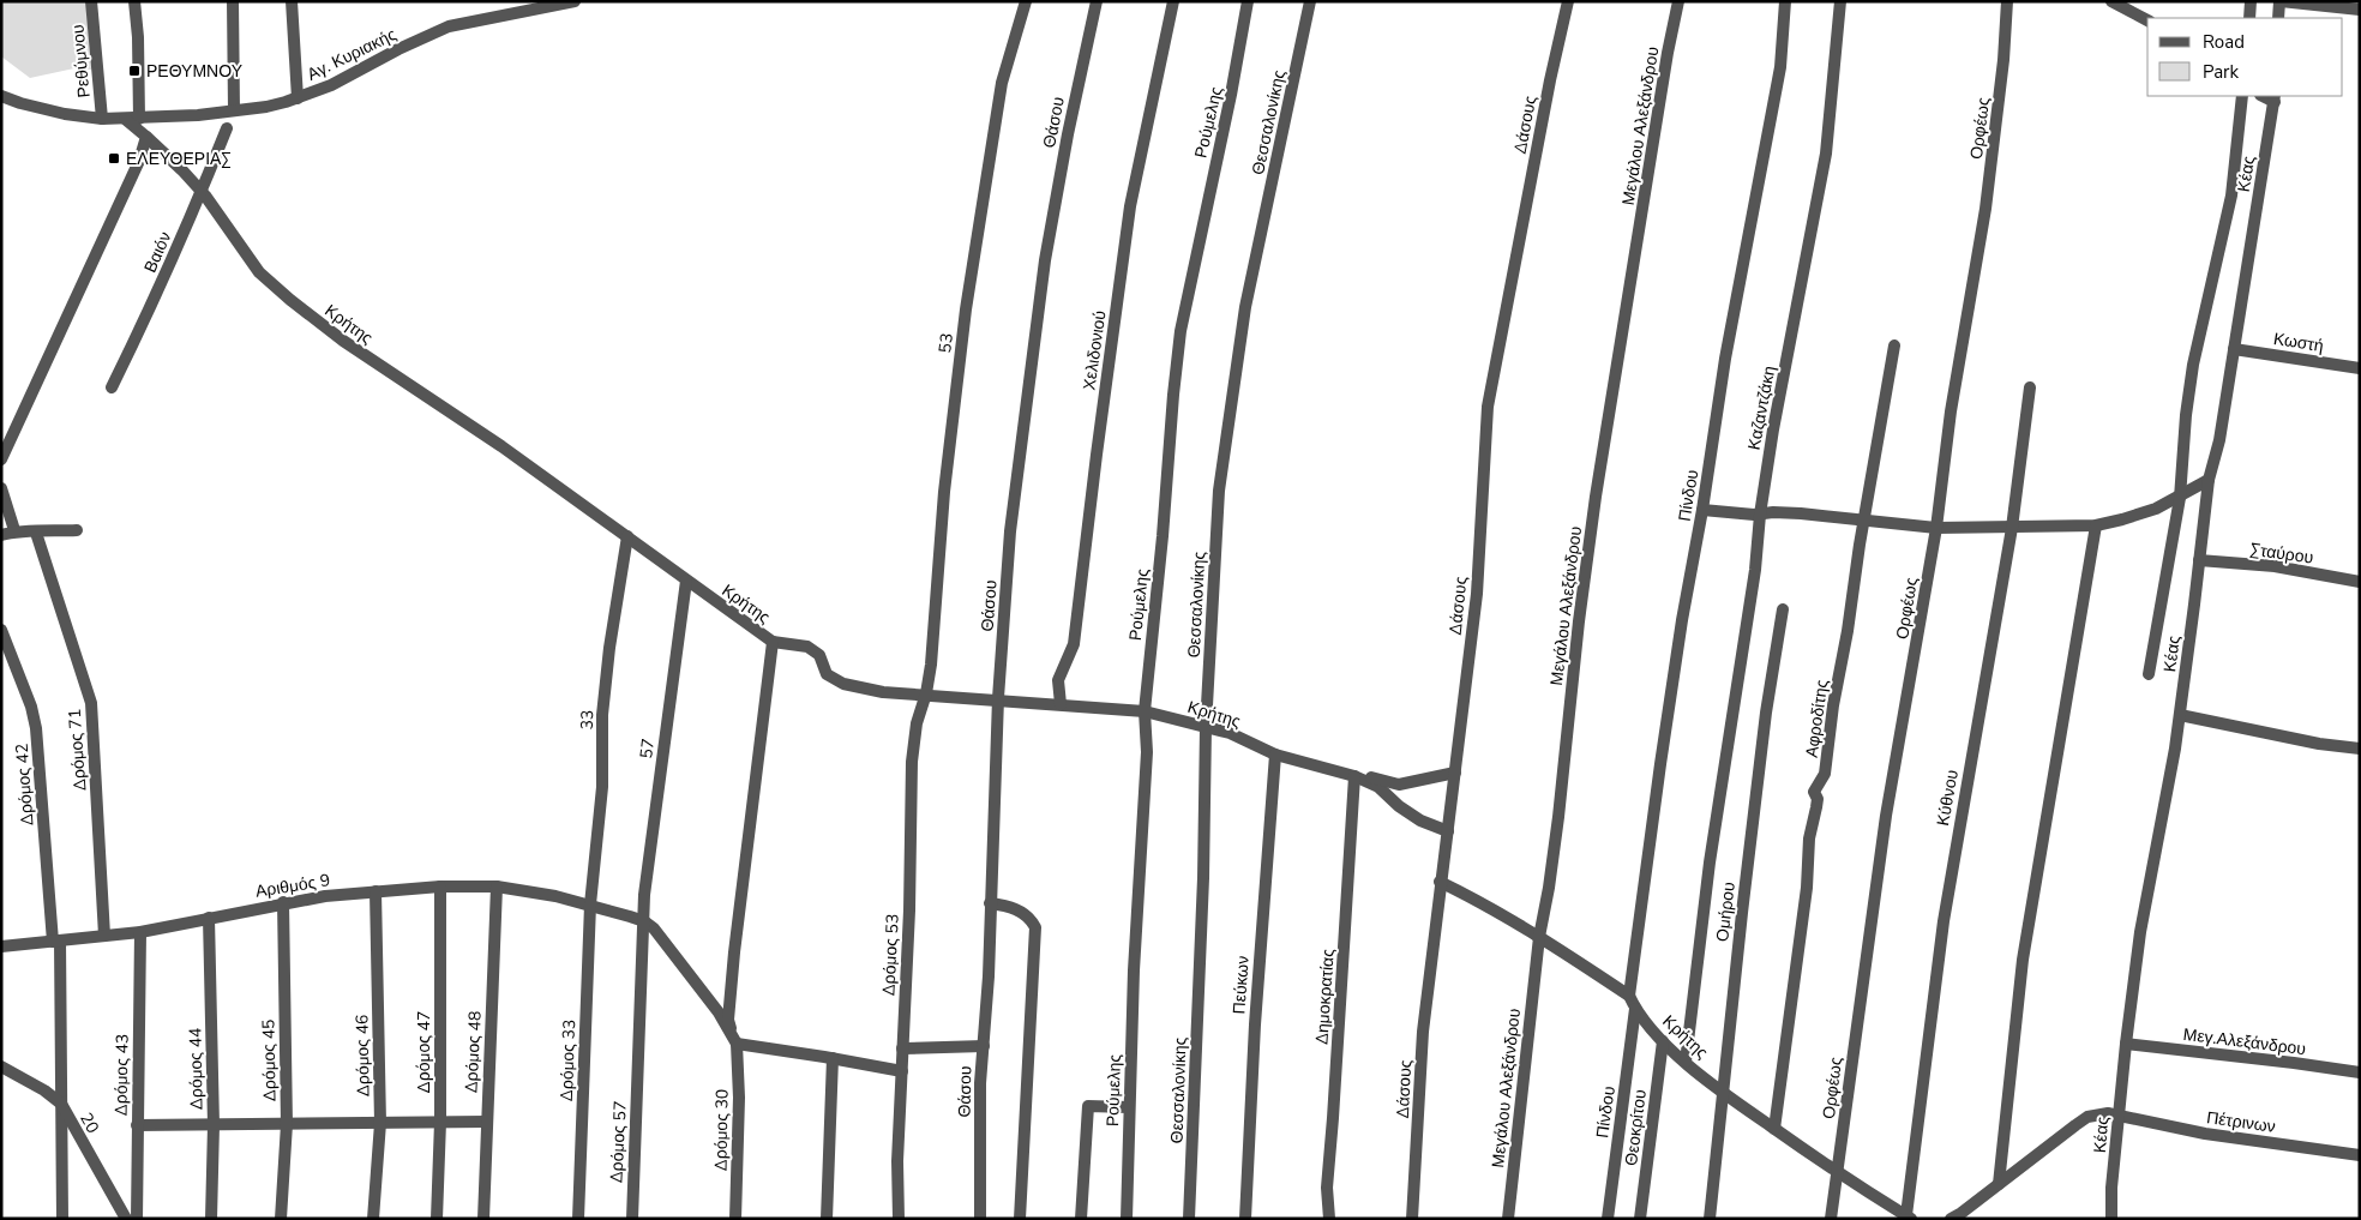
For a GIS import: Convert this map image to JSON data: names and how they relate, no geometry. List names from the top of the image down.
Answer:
{
  "streets": {
    "street": [
      "Αγ. Κυριακής",
      "Ρεθύμνου",
      "Θάσου",
      "Ρούμελης",
      "Θεσσαλονίκης",
      "Δάσους",
      "Μεγάλου Αλεξάνδρου",
      "Ορφέως",
      "Κέας",
      "Βαιόν",
      "Κρήτης",
      "Κωστή",
      "53",
      "Χελιδονιού",
      "Καζαντζάκη",
      "Πίνδου",
      "Σταύρου",
      "Αφροδίτης",
      "33",
      "57",
      "Δρόμος 71",
      "Δρόμος 42",
      "Κύθνου",
      "Αριθμός 9",
      "Ομήρου",
      "Δρόμος 53",
      "Πεύκων",
      "Δημοκρατίας",
      "Μεγ.Αλεξάνδρου",
      "Δρόμος 47",
      "Δρόμος 48",
      "Δρόμος 46",
      "Δρόμος 45",
      "Δρόμος 33",
      "Δρόμος 44",
      "Δρόμος 43",
      "Πέτρινων",
      "20",
      "Θεοκρίτου",
      "Δρόμος 30",
      "Δρόμος 57"
    ]
  },
  "crossings": [
    ["Αγ. Κυριακής", "Ρεθύμνου"],
    ["Αγ. Κυριακής", "Κρήτης"],
    ["Θάσου", "Κρήτης"],
    ["Ρούμελης", "Κρήτης"],
    ["Θεσσαλονίκης", "Κρήτης"],
    ["Δάσους", "Κρήτης"],
    ["Ορφέως", "Κρήτης"],
    ["Κέας", "Κωστή"],
    ["Κέας", "Σταύρου"],
    ["Κέας", "Μεγ.Αλεξάνδρου"],
    ["Κέας", "Πέτρινων"],
    ["Βαιόν", "Κρήτης"],
    ["Κρήτης", "53"],
    ["Κρήτης", "Χελιδονιού"],
    ["Κρήτης", "Καζαντζάκη"],
    ["Κρήτης", "Πίνδου"],
    ["Κρήτης", "Αφροδίτης"],
    ["Κρήτης", "33"],
    ["Κρήτης", "57"],
    ["Κρήτης", "Κύθνου"],
    ["Κρήτης", "Ομήρου"],
    ["Κρήτης", "Δρόμος 53"],
    ["Κρήτης", "Πεύκων"],
    ["Κρήτης", "Δημοκρατίας"],
    ["Κρήτης", "Θεοκρίτου"],
    ["Κρήτης", "Δρόμος 30"],
    ["53", "Δρόμος 53"],
    ["33", "Αριθμός 9"],
    ["33", "Δρόμος 33"],
    ["57", "Αριθμός 9"],
    ["57", "Δρόμος 57"],
    ["Δρόμος 71", "Αριθμός 9"],
    ["Δρόμος 42", "Αριθμός 9"],
    ["Δρόμος 42", "20"],
    ["Αριθμός 9", "Δρόμος 47"],
    ["Αριθμός 9", "Δρόμος 48"],
    ["Αριθμός 9", "Δρόμος 46"],
    ["Αριθμός 9", "Δρόμος 45"],
    ["Αριθμός 9", "Δρόμος 33"],
    ["Αριθμός 9", "Δρόμος 44"],
    ["Αριθμός 9", "Δρόμος 43"]
  ],
  "places": {
    "transit": ["ΡΕΘΥΜΝΟΥ", "ΕΛΕΥΘΕΡΙΑΣ"]
  },
  "legend": ["Road", "Park"]
}
